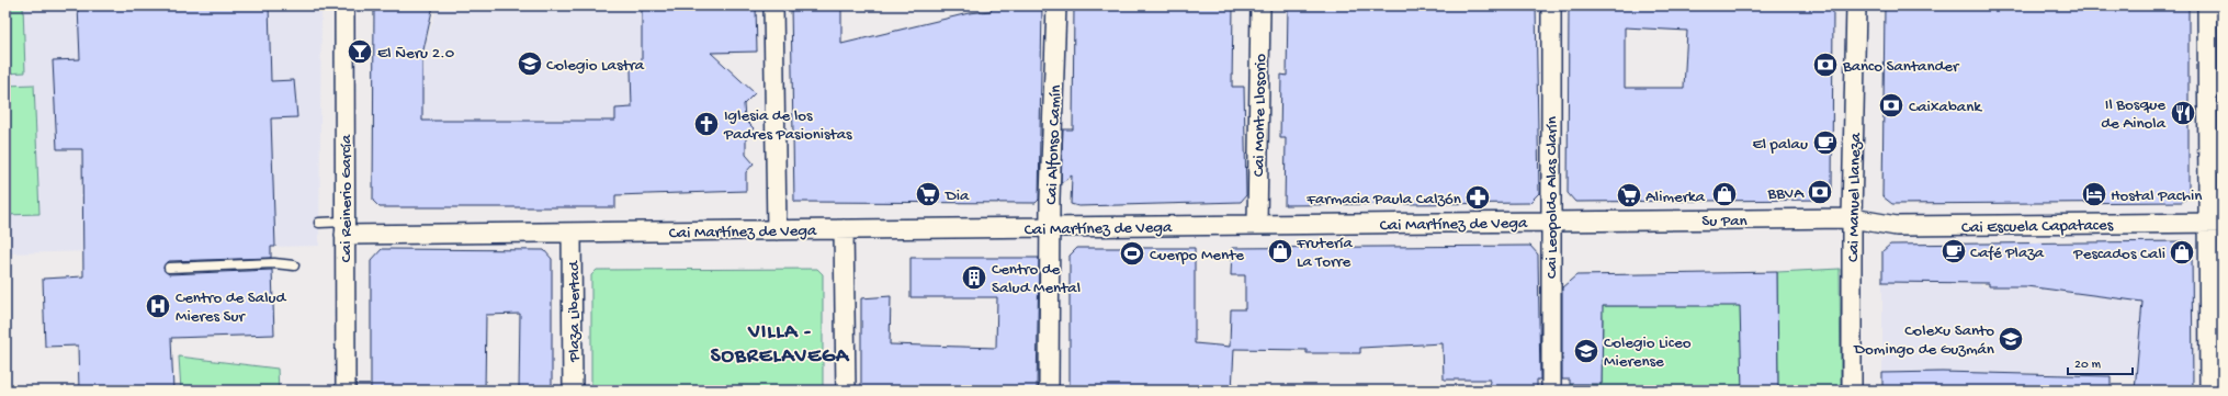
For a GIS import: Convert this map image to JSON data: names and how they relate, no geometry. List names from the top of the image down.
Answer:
{
  "streets": {
    "street": [
      "Cai Monte Llosorio",
      "Cai Alfonso Camín",
      "Cai Leopoldo Alas Clarín",
      "Cai Manuel Llaneza",
      "Cai Reinerio García",
      "Cai Martínez de Vega",
      "Cai Escuela Capataces",
      "Plaza Libertad"
    ]
  },
  "crossings": [
    ["Cai Monte Llosorio", "Cai Martínez de Vega"],
    ["Cai Alfonso Camín", "Cai Martínez de Vega"],
    ["Cai Leopoldo Alas Clarín", "Cai Martínez de Vega"],
    ["Cai Manuel Llaneza", "Cai Martínez de Vega"],
    ["Cai Manuel Llaneza", "Cai Escuela Capataces"],
    ["Cai Reinerio García", "Cai Martínez de Vega"],
    ["Cai Martínez de Vega", "Cai Escuela Capataces"],
    ["Cai Martínez de Vega", "Plaza Libertad"]
  ],
  "districts": ["VILLA - SOBRELAVEGA"],
  "places": {
    "bar": ["El Ñeru 2.0"],
    "school or university": ["Colegio Lastra", "Colexu Santo Domingo de Guzmán", "Colegio Liceo Mierense"],
    "bank": ["Banco Santander", "Caixabank", "BBVA"],
    "restaurant": ["Il Bosque de Ainola"],
    "church": ["Iglesia de los Padres Pasionistas"],
    "cafe": ["El palau", "Café Plaza"],
    "supermarket": ["Dia", "Alimerka"],
    "shop": ["Su Pan", "Frutería La Torre", "Pescados Cali"],
    "hotel": ["Hostal Pachin"],
    "pharmacy": ["Farmacia Paula Calzón"],
    "sports": ["Cuerpo Mente"],
    "building": ["Centro de Salud Mental"],
    "hospital": ["Centro de Salud Mieres Sur"]
  },
  "scale_bar": "20 m"
}
